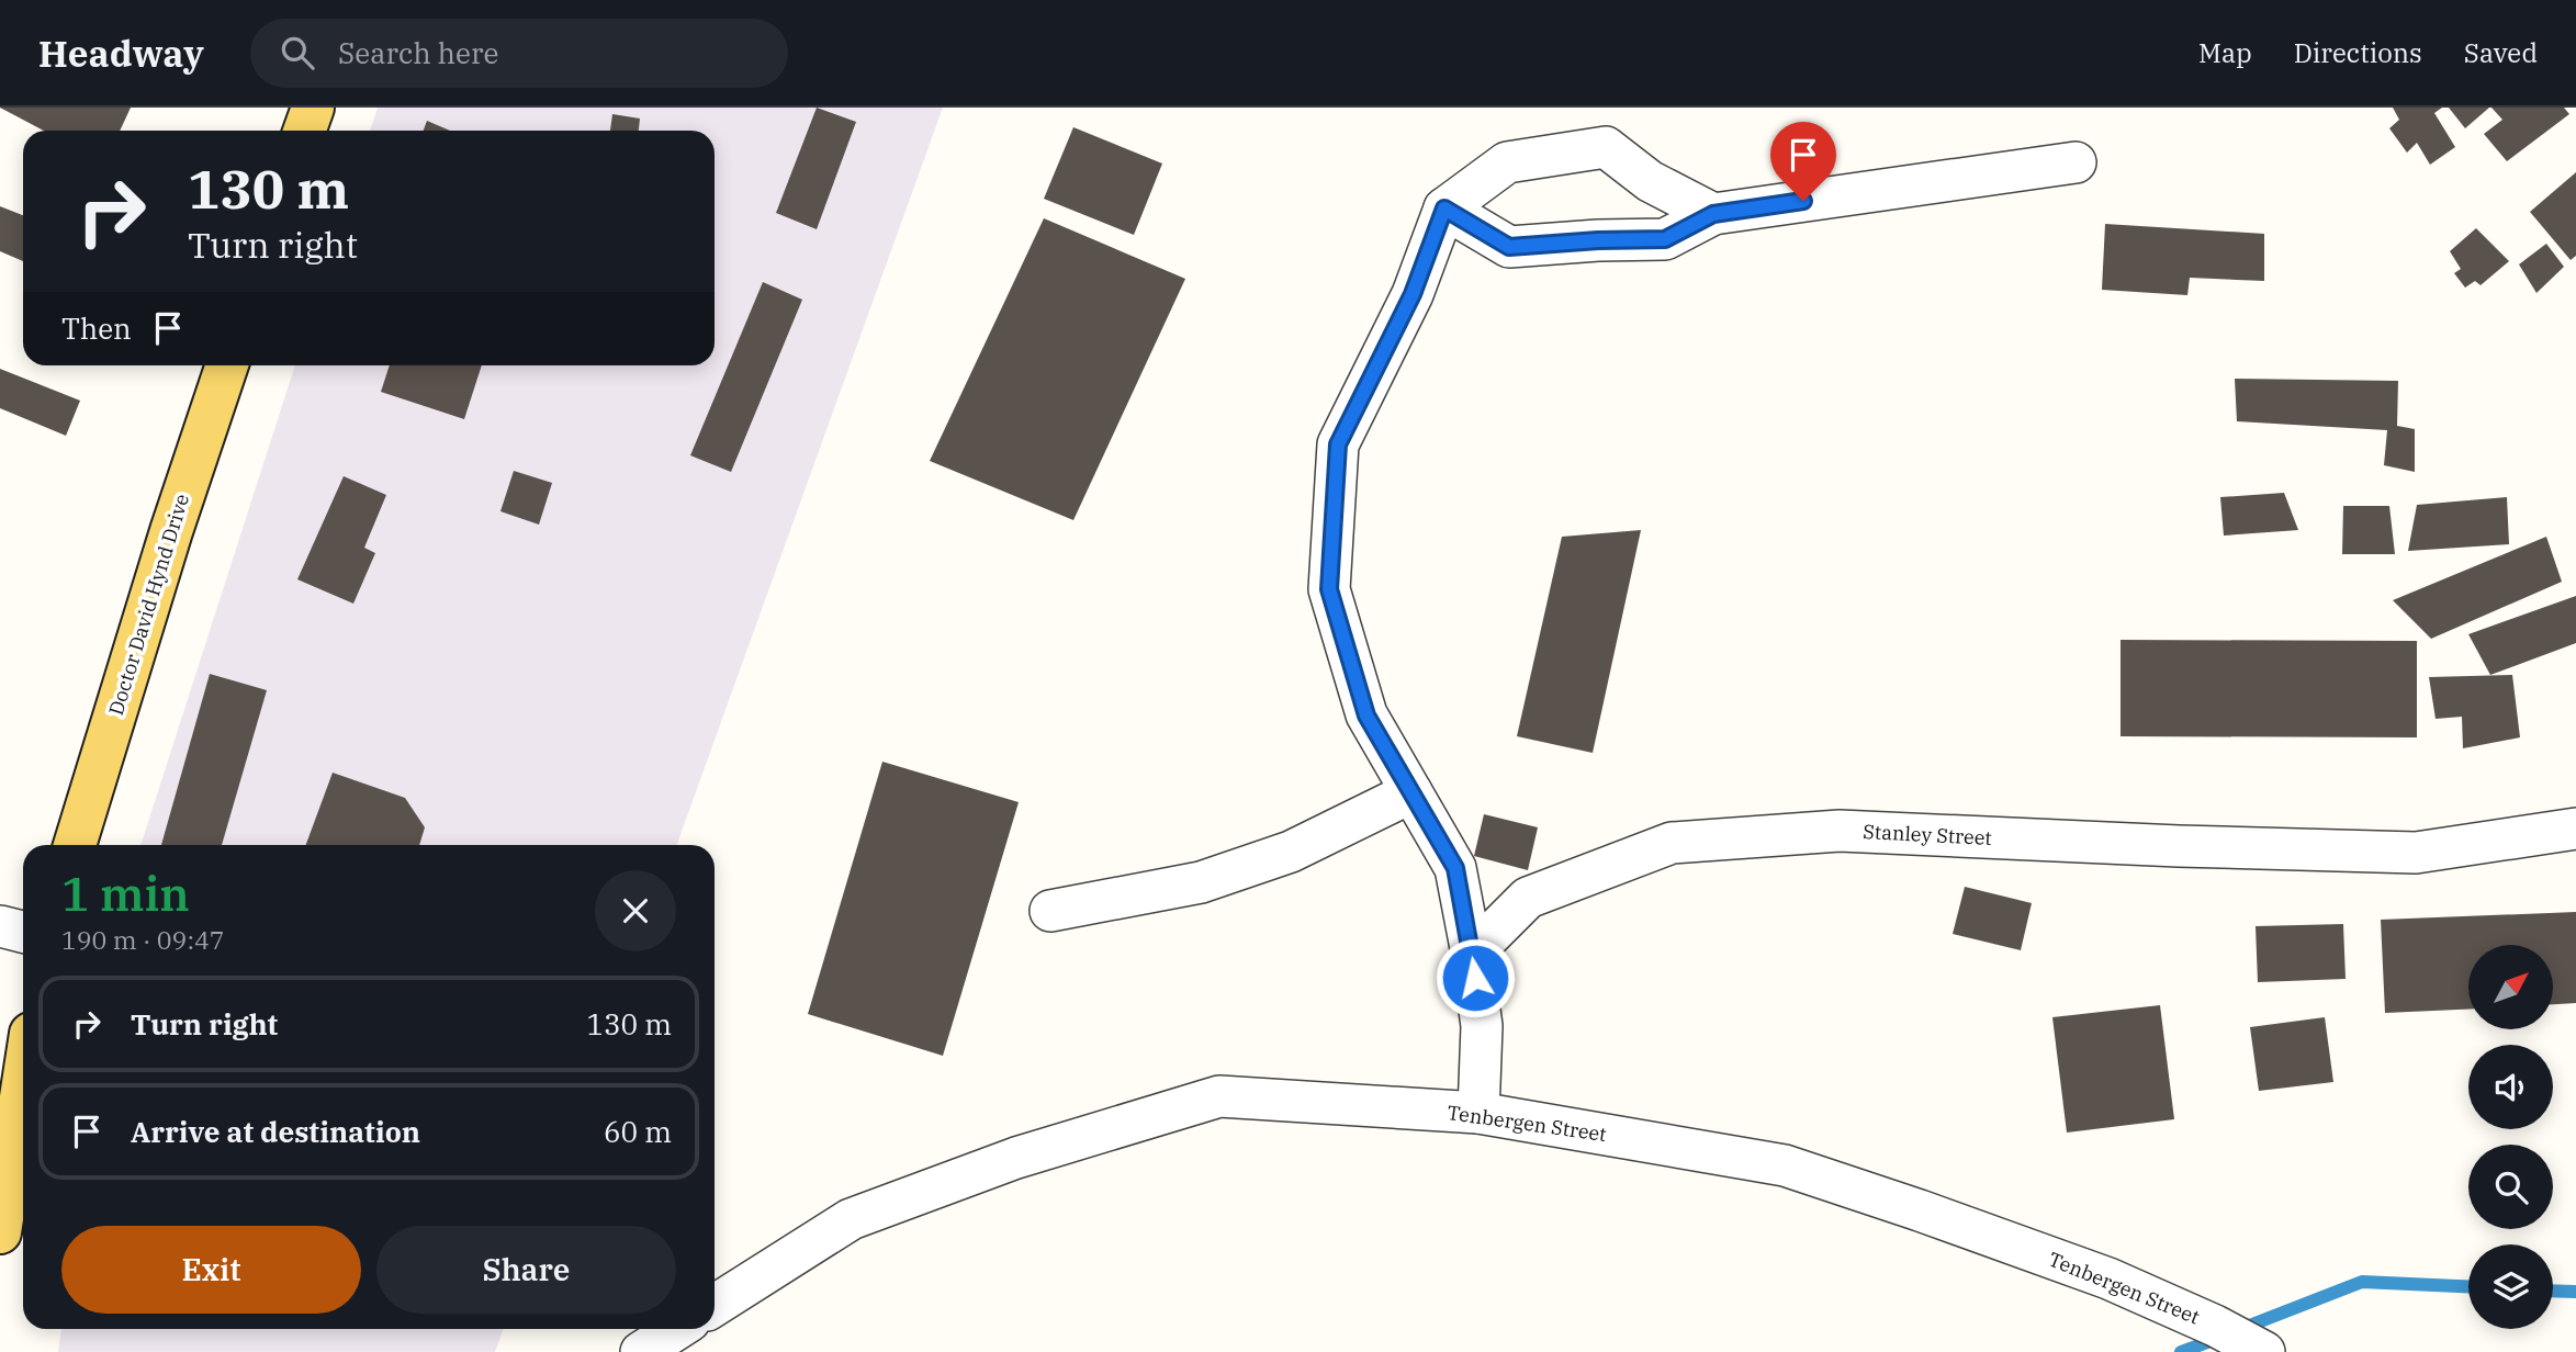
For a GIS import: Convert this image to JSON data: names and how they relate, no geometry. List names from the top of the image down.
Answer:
{
  "streets": {
    "main road": ["Doctor David Hynd Drive"],
    "street": ["Stanley Street", "Tenbergen Street"]
  },
  "north": "top right",
  "page": {
    "header": "Headway",
    "search": "Search here",
    "nav": ["Map", "Directions", "Saved"],
    "turn": ["130 m", "Turn right"],
    "then": "Then",
    "heading": ["1 min", "190 m · 09:47"],
    "list": [
      {
        "name": "Turn right",
        "value": "130 m"
      },
      {
        "name": "Arrive at destination",
        "value": "60 m"
      }
    ],
    "buttons": ["Exit", "Share"]
  }
}
